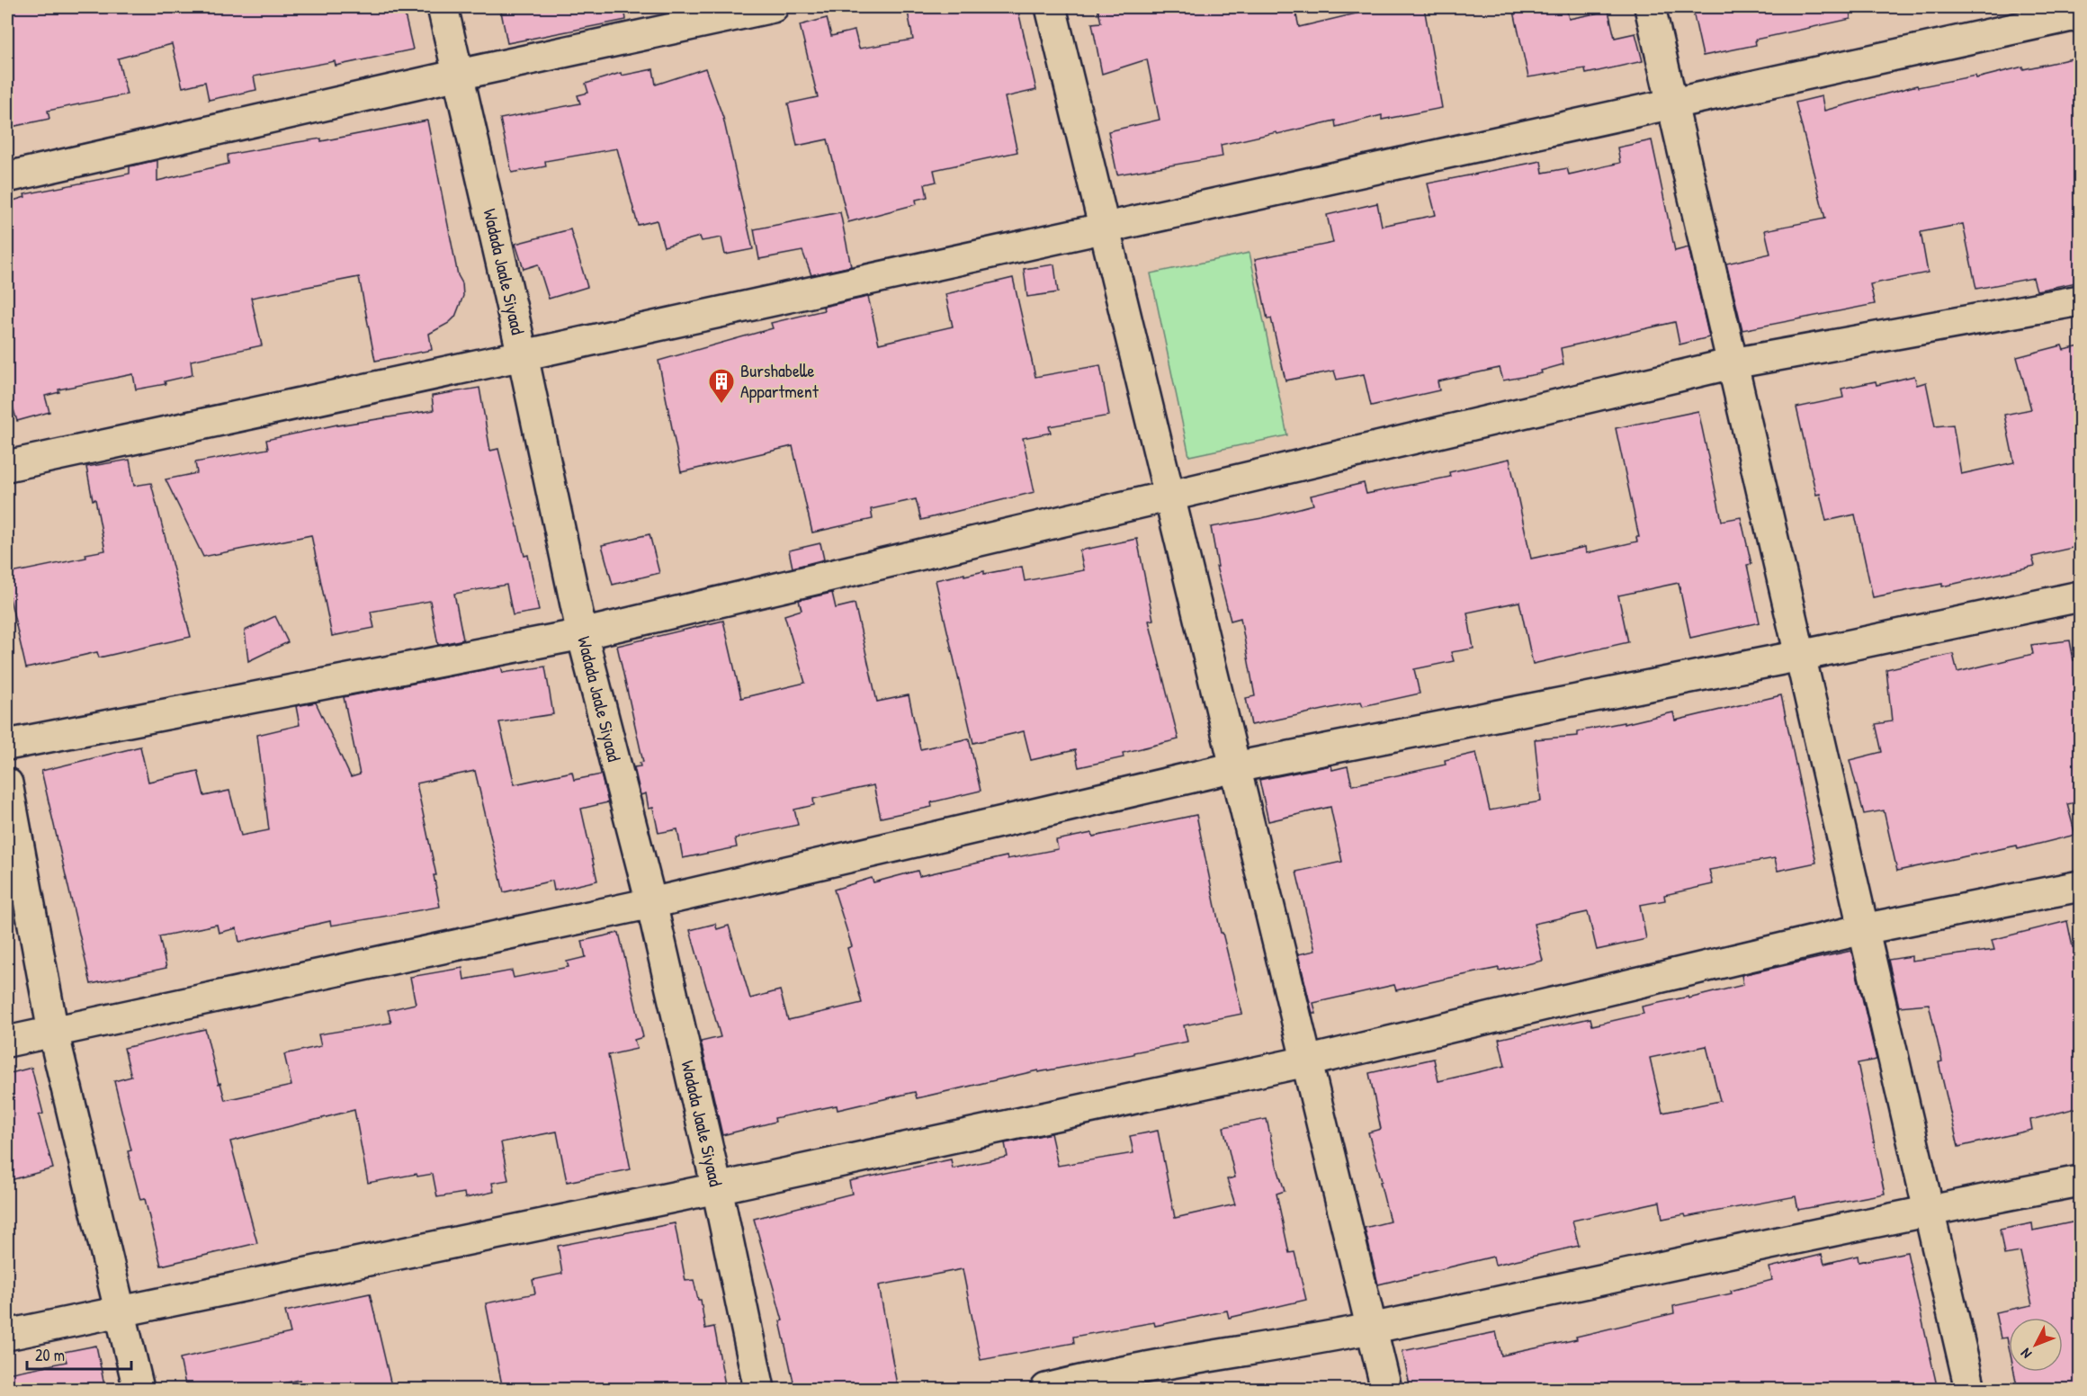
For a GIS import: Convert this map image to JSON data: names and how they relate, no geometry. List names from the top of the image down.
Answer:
{
  "streets": {
    "street": ["Wadada Jaale Siyaad"]
  },
  "places": {
    "building": ["Burshabelle Appartment"]
  },
  "scale_bar": "20 m",
  "north": "bottom left"
}
